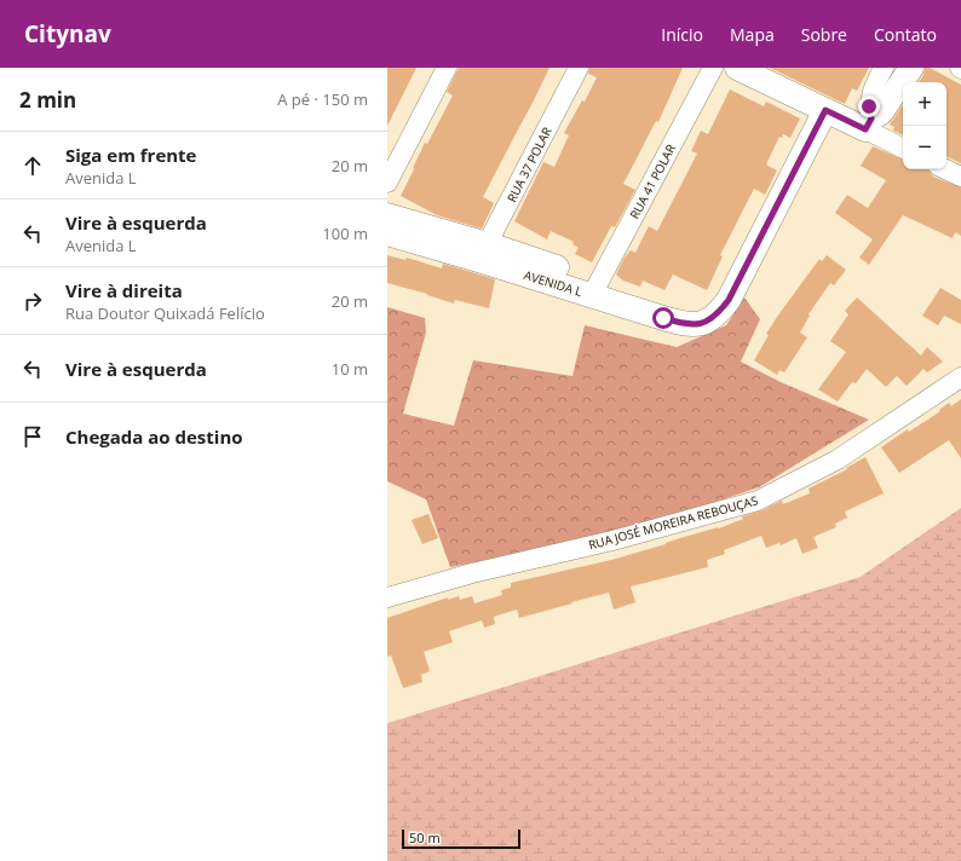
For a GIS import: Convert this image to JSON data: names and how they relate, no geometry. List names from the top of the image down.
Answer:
{
  "streets": {
    "street": [
      "RUA 37 POLAR",
      "RUA 41 POLAR",
      "AVENIDA L",
      "RUA JOSÉ MOREIRA REBOUÇAS"
    ]
  },
  "crossings": [
    ["RUA 37 POLAR", "AVENIDA L"],
    ["RUA 41 POLAR", "AVENIDA L"]
  ],
  "scale_bar": "50 m",
  "page": {
    "header": "Citynav",
    "nav": [
      "Início",
      "Mapa",
      "Sobre",
      "Contato"
    ],
    "heading": ["2 min", "A pé · 150 m"],
    "map_buttons": ["+", "−"],
    "list": [
      ["Siga em frente", "Avenida L", "20 m"],
      ["Vire à esquerda", "Avenida L", "100 m"],
      ["Vire à direita", "Rua Doutor Quixadá Felício", "20 m"],
      ["Vire à esquerda", "10 m"],
      "Chegada ao destino"
    ],
    "scale": "50 m"
  }
}
